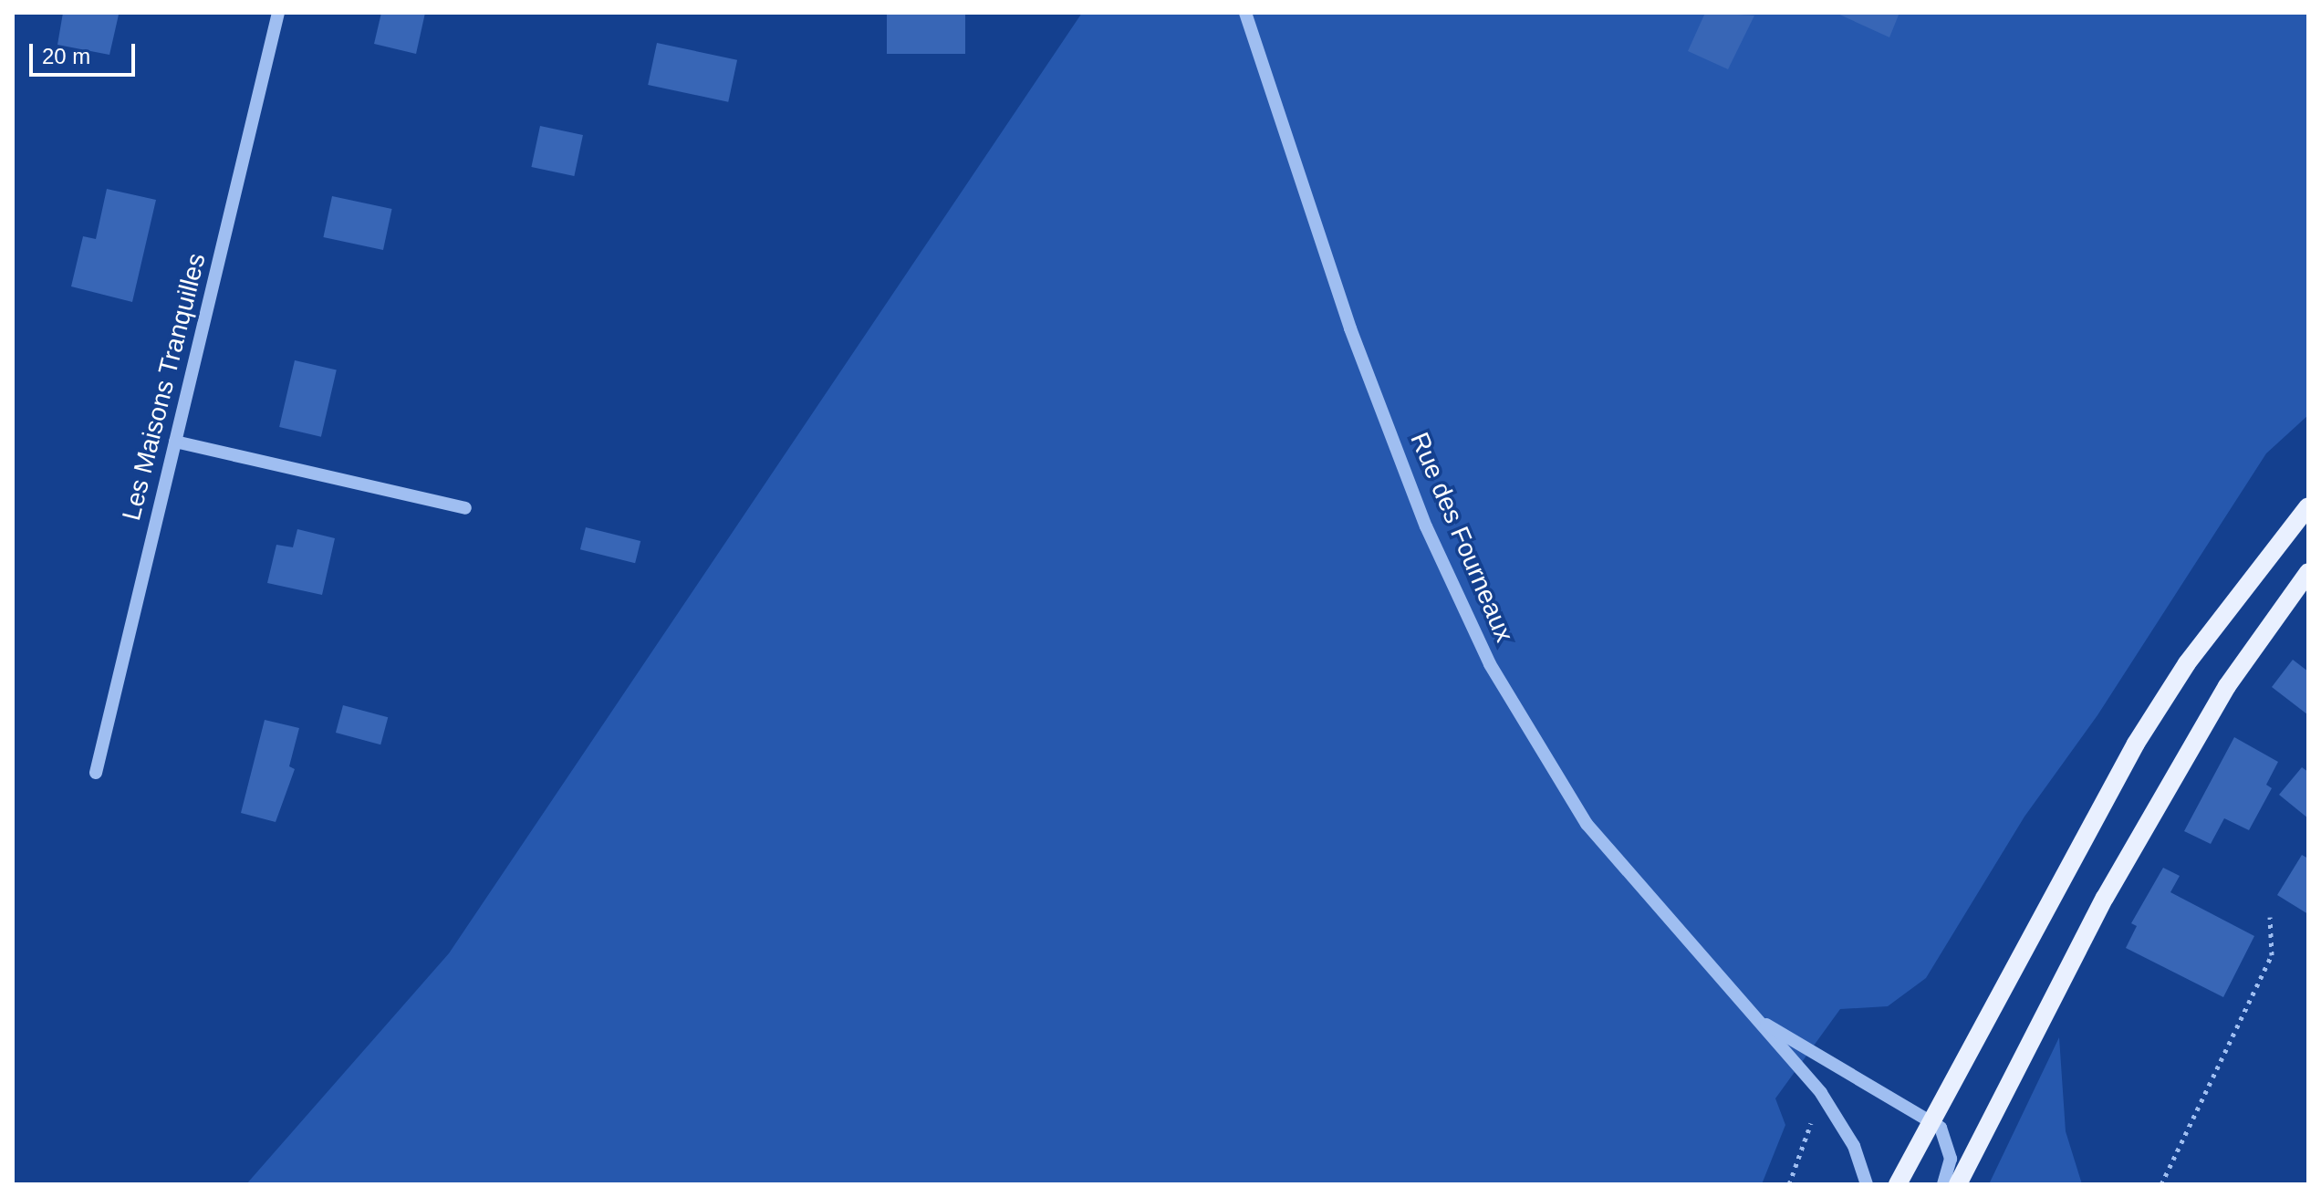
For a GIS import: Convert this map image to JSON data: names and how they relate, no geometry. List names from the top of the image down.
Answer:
{
  "streets": {
    "street": ["Les Maisons Tranquilles", "Rue des Fourneaux"]
  },
  "scale_bar": "20 m"
}
